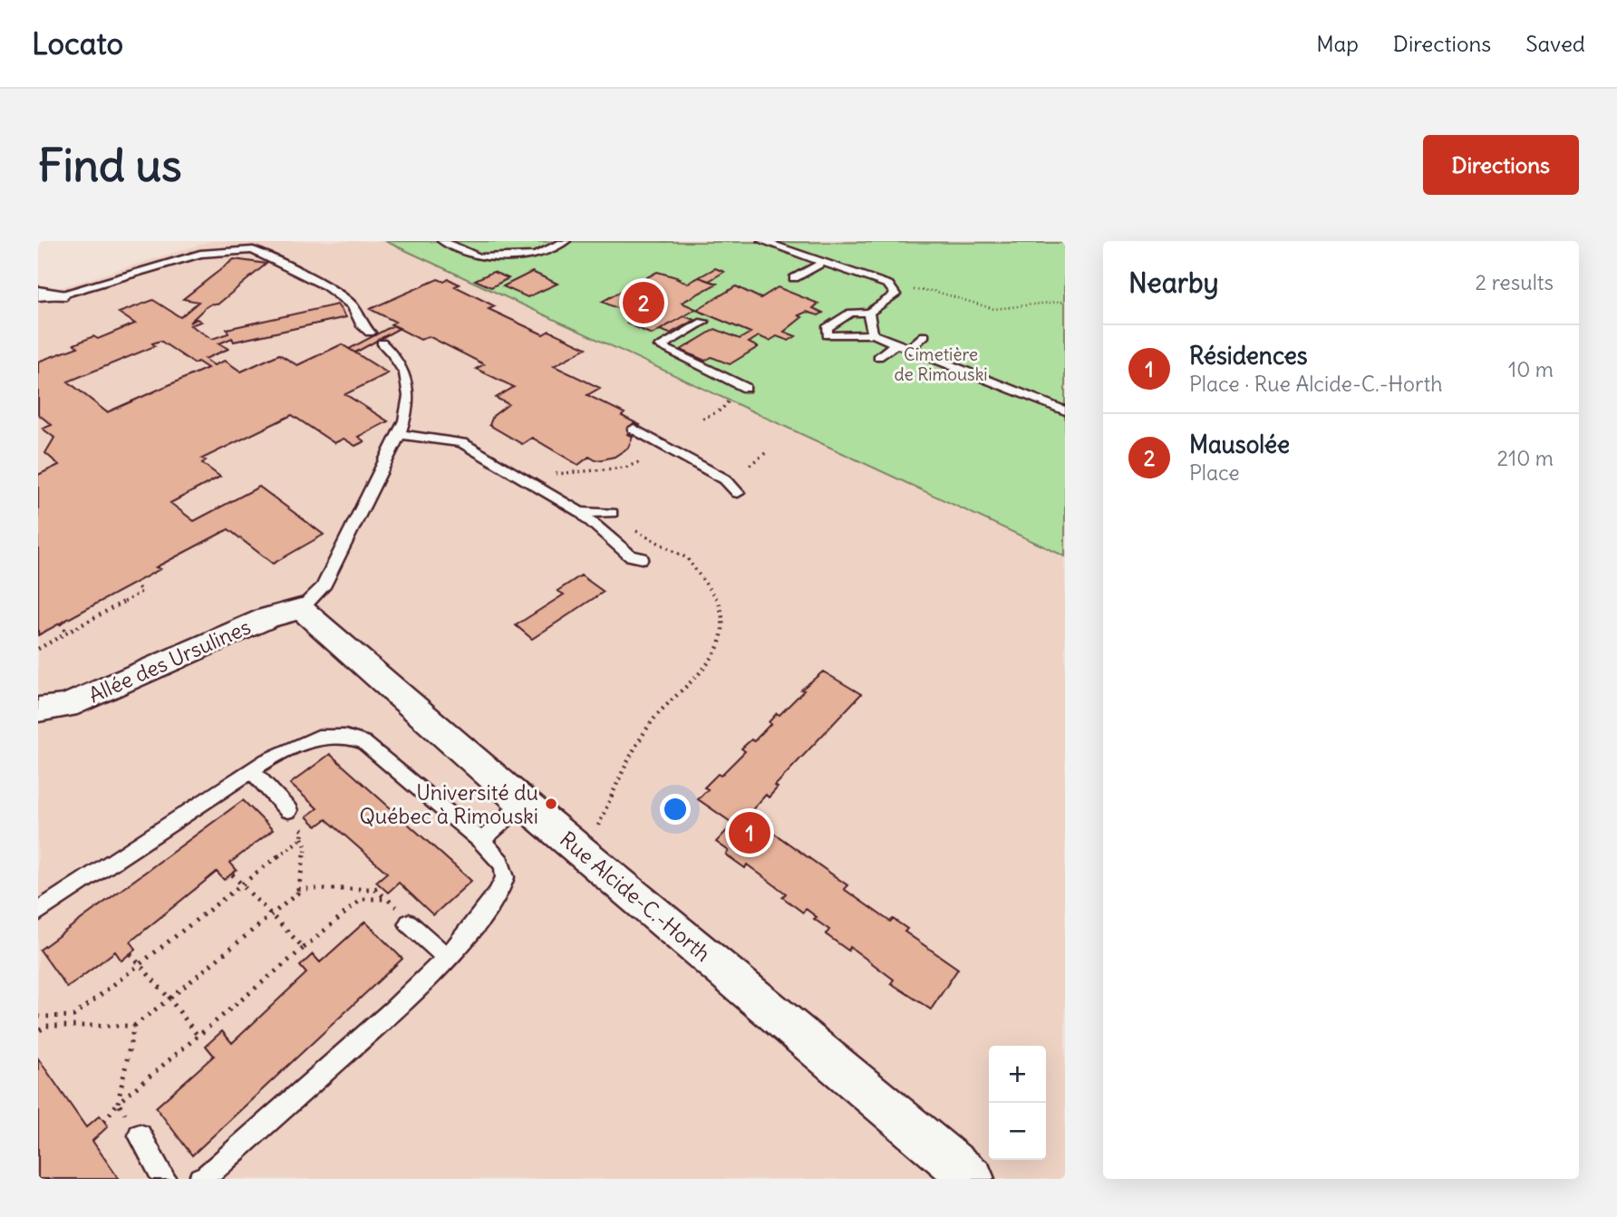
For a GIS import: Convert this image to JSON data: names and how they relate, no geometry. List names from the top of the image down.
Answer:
{
  "streets": {
    "street": ["Allée des Ursulines", "Rue Alcide-C.-Horth"]
  },
  "crossings": [
    ["Allée des Ursulines", "Rue Alcide-C.-Horth"]
  ],
  "parks": ["Cimetière de Rimouski"],
  "places": ["Université du Québec à Rimouski"],
  "page": {
    "header": "Locato",
    "nav": ["Map", "Directions", "Saved"],
    "buttons": "Directions",
    "title": "Find us",
    "heading": ["Nearby", "2 results"],
    "pins": ["2", "1"],
    "list": [
      {
        "mark": "1",
        "name": "Résidences",
        "note": "Place · Rue Alcide-C.-Horth",
        "value": "10 m"
      },
      {
        "mark": "2",
        "name": "Mausolée",
        "note": "Place",
        "value": "210 m"
      }
    ],
    "map_buttons": ["+", "−"]
  }
}
